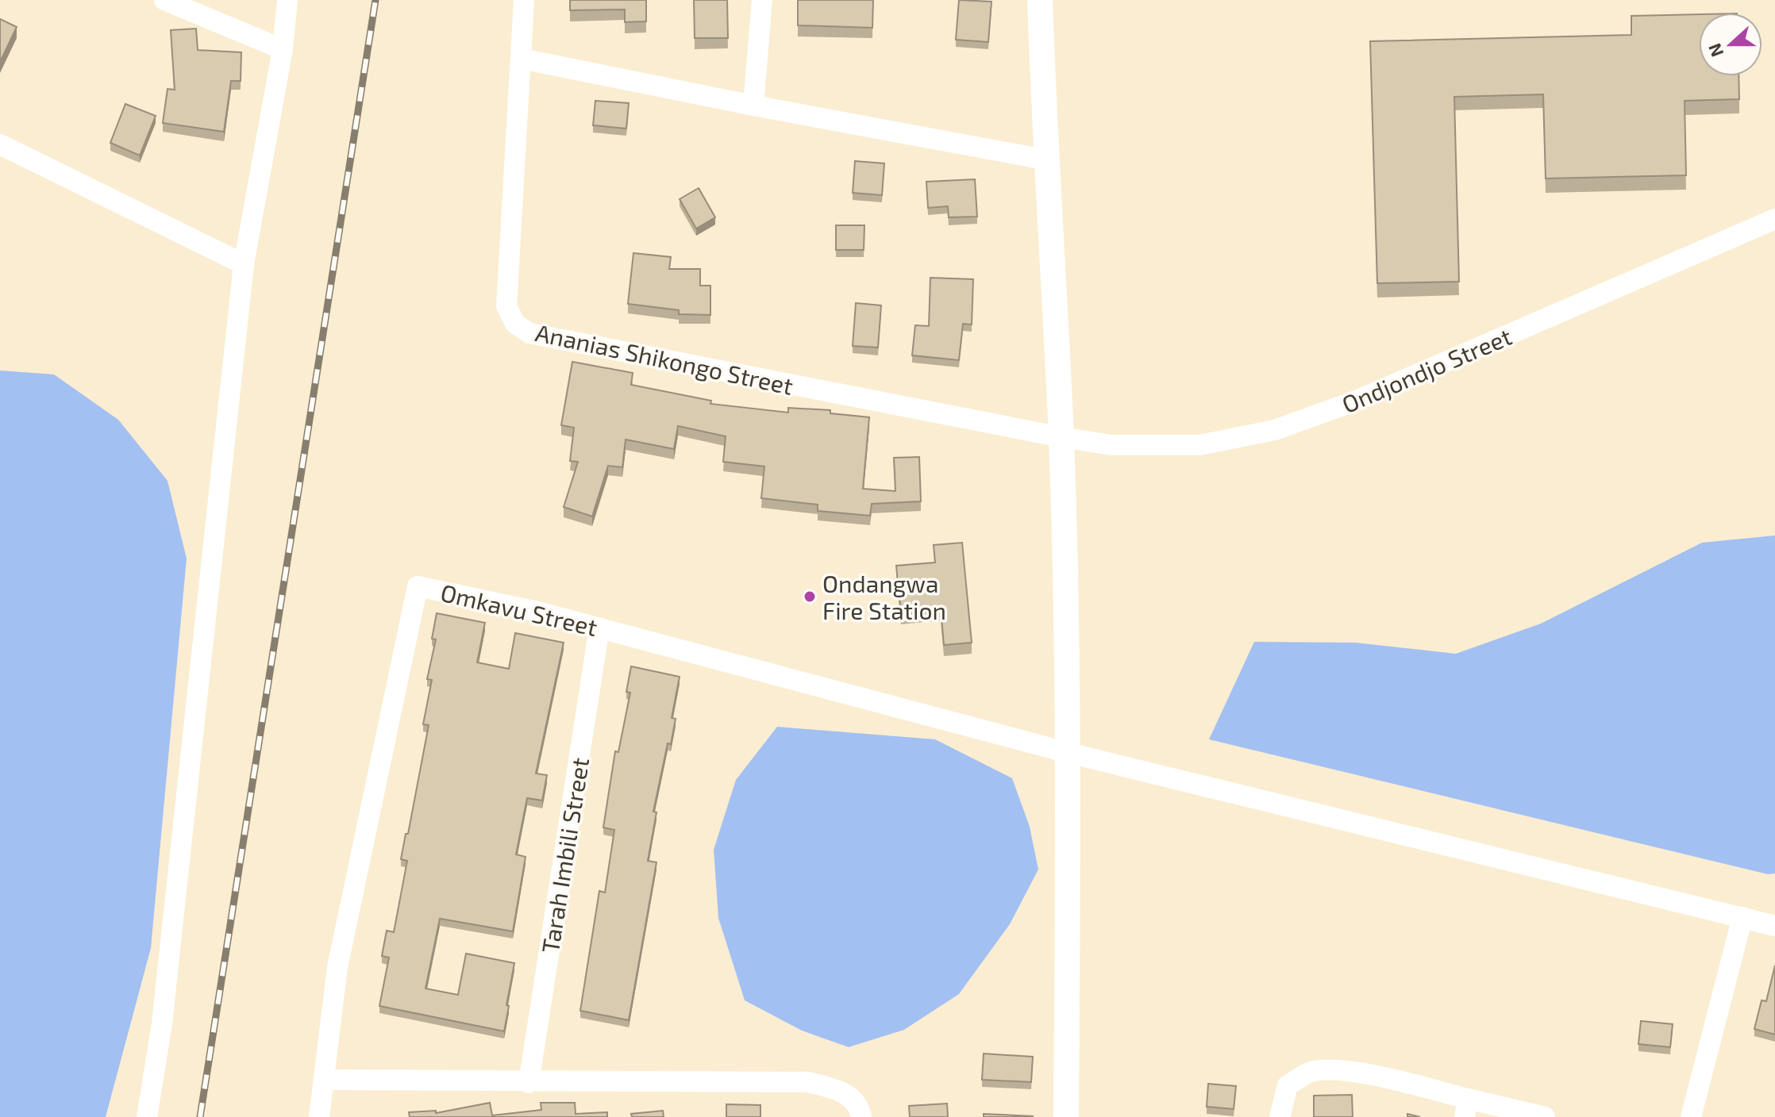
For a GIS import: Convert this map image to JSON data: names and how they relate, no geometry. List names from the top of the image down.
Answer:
{
  "streets": {
    "street": [
      "Ananias Shikongo Street",
      "Ondjondjo Street",
      "Omkavu Street",
      "Tarah Imbili Street"
    ]
  },
  "crossings": [
    ["Ananias Shikongo Street", "Ondjondjo Street"],
    ["Omkavu Street", "Tarah Imbili Street"]
  ],
  "places": ["Ondangwa Fire Station"],
  "north": "left"
}
